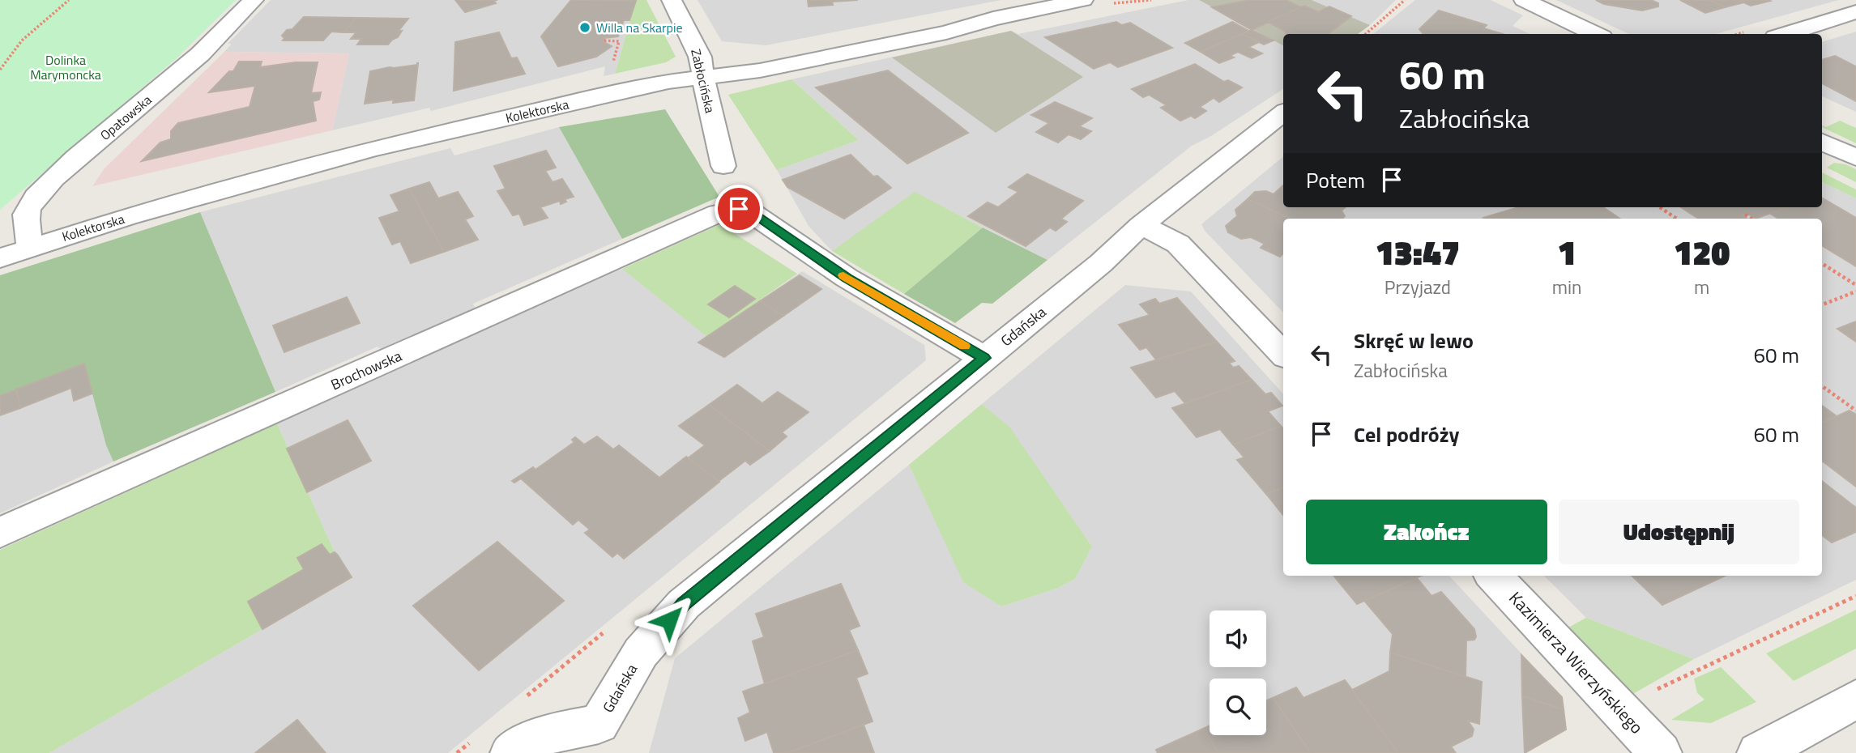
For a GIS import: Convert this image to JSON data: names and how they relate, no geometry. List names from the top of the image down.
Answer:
{
  "streets": {
    "street": [
      "Zabłocińska",
      "Kolektorska",
      "Opatowska",
      "Gdańska",
      "Brochowska",
      "Kazimierza Wierzyńskiego"
    ]
  },
  "crossings": [
    ["Zabłocińska", "Kolektorska"],
    ["Kolektorska", "Opatowska"],
    ["Gdańska", "Brochowska"]
  ],
  "parks": ["Dolinka Marymoncka"],
  "places": ["Willa na Skarpie"],
  "page": {
    "turn": ["60 m", "Zabłocińska"],
    "then": "Potem",
    "eta": [
      "13:47",
      "Przyjazd",
      "1",
      "min",
      "120",
      "m"
    ],
    "list": [
      {
        "name": "Skręć w lewo",
        "note": "Zabłocińska",
        "value": "60 m"
      },
      {
        "name": "Cel podróży",
        "value": "60 m"
      }
    ],
    "buttons": ["Zakończ", "Udostępnij"]
  }
}
